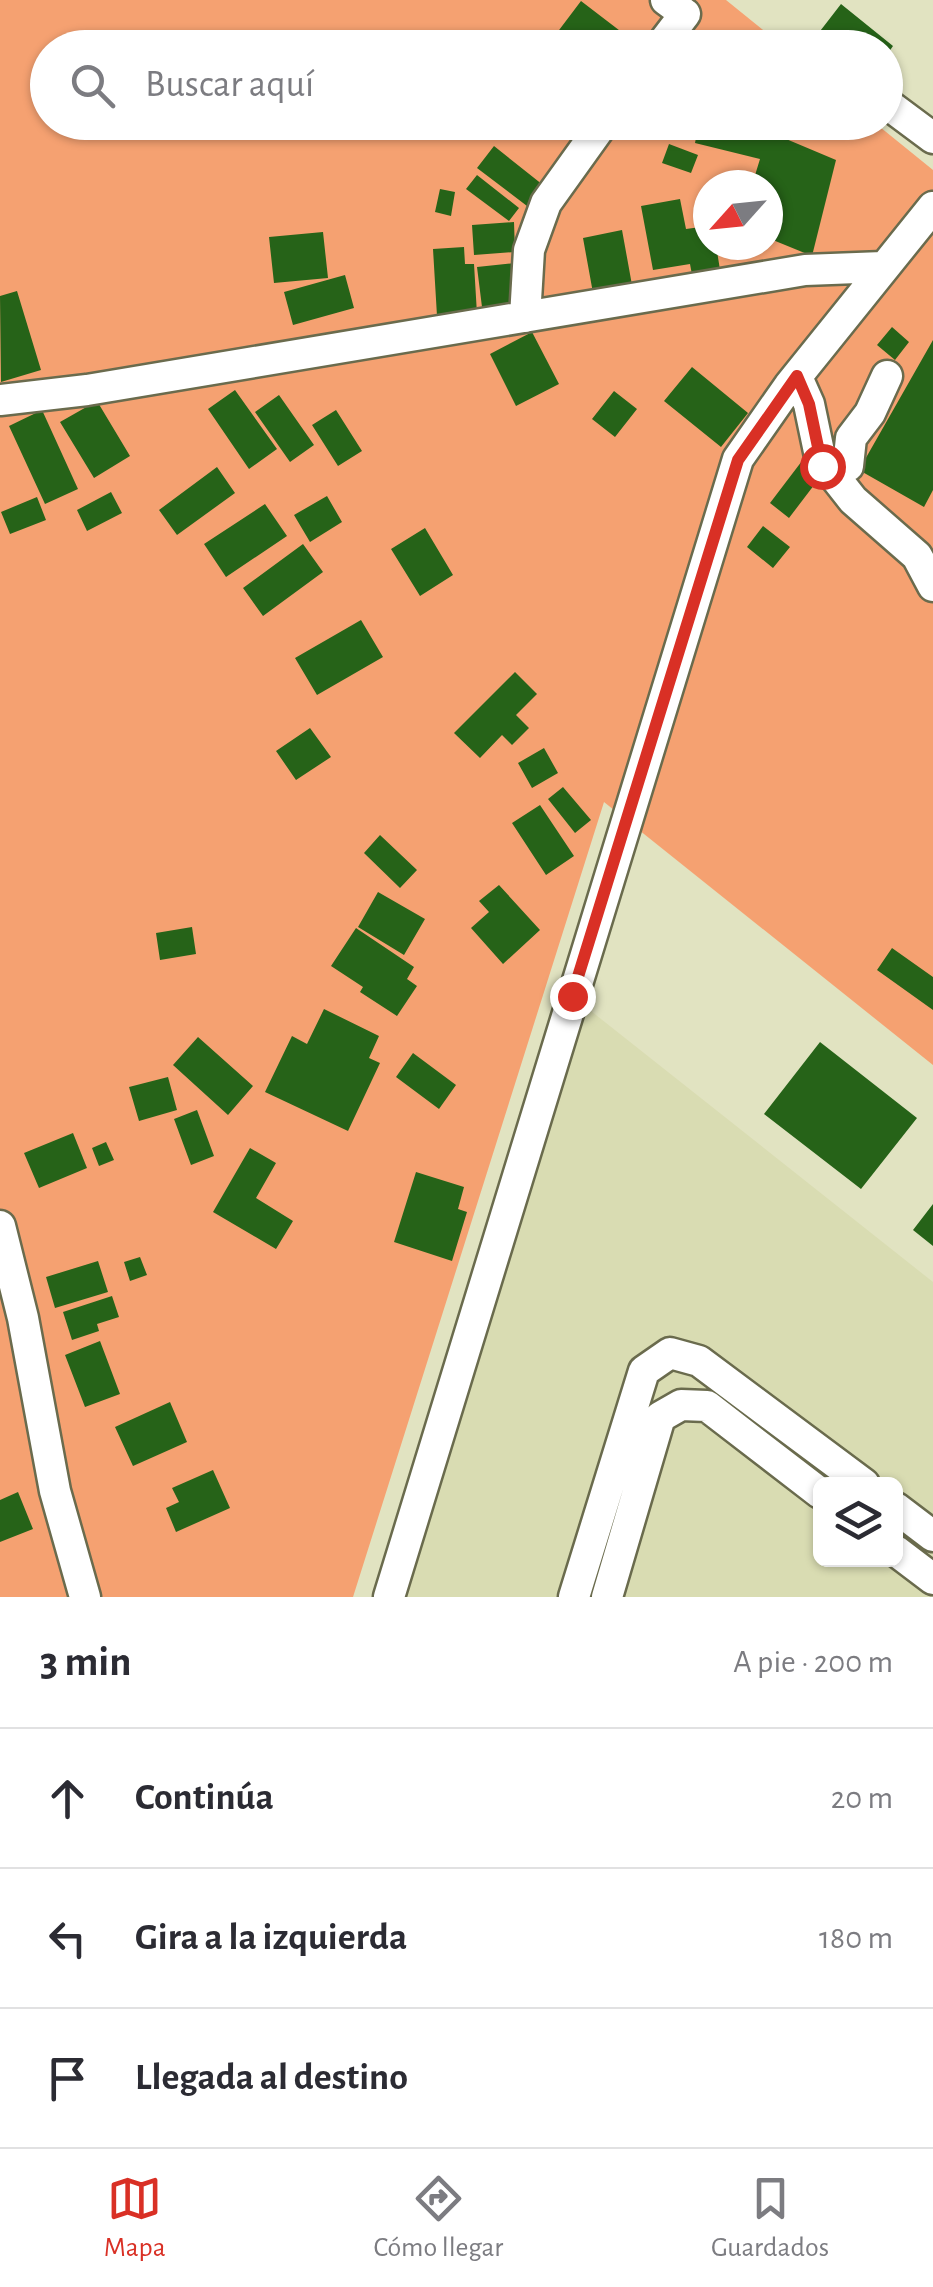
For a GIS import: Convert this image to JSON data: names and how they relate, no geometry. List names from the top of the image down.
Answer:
{
  "north": "bottom left",
  "page": {
    "search": "Buscar aquí",
    "heading": ["3 min", "A pie · 200 m"],
    "list": [
      ["Continúa", "20 m"],
      ["Gira a la izquierda", "180 m"],
      "Llegada al destino"
    ],
    "nav": ["Mapa", "Cómo llegar", "Guardados"]
  }
}
